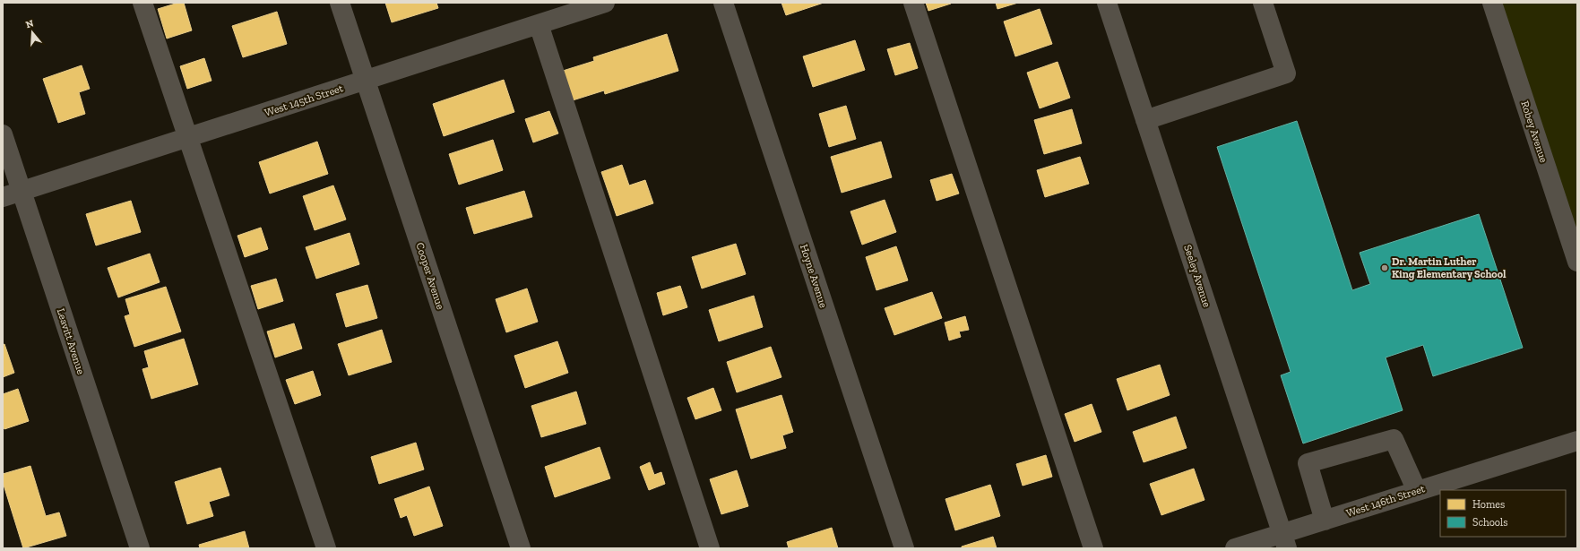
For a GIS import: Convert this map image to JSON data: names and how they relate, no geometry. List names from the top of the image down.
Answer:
{
  "streets": {
    "street": [
      "West 145th Street",
      "Robey Avenue",
      "Cooper Avenue",
      "Hoyne Avenue",
      "Seeley Avenue",
      "Leavitt Avenue",
      "West 146th Street"
    ]
  },
  "crossings": [
    ["West 145th Street", "Cooper Avenue"],
    ["West 145th Street", "Leavitt Avenue"],
    ["Seeley Avenue", "West 146th Street"]
  ],
  "places": ["Dr. Martin Luther King Elementary School"],
  "legend": ["Homes", "Schools"],
  "north": "top"
}
